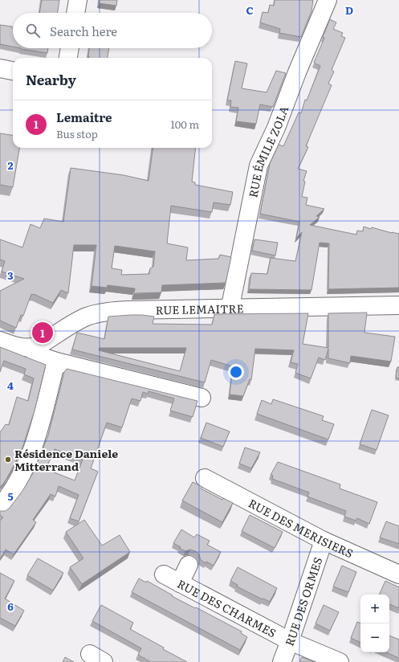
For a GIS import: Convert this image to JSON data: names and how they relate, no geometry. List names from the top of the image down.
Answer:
{
  "streets": {
    "street": [
      "RUE ÉMILE ZOLA",
      "RUE LEMAITRE",
      "RUE DES MERISIERS",
      "RUE DES ORMES",
      "RUE DES CHARMES"
    ]
  },
  "crossings": [
    ["RUE ÉMILE ZOLA", "RUE LEMAITRE"],
    ["RUE DES MERISIERS", "RUE DES ORMES"],
    ["RUE DES ORMES", "RUE DES CHARMES"]
  ],
  "places": ["Résidence Daniele Mitterrand"],
  "page": {
    "search": "Search here",
    "heading": "Nearby",
    "list": [
      {
        "mark": "1",
        "name": "Lemaitre",
        "note": "Bus stop",
        "value": "100 m"
      }
    ],
    "pins": "1",
    "map_buttons": ["+", "−"]
  },
  "grid": {
    "columns": ["C", "D"],
    "rows": [
      "2",
      "3",
      "4",
      "5",
      "6"
    ]
  }
}
